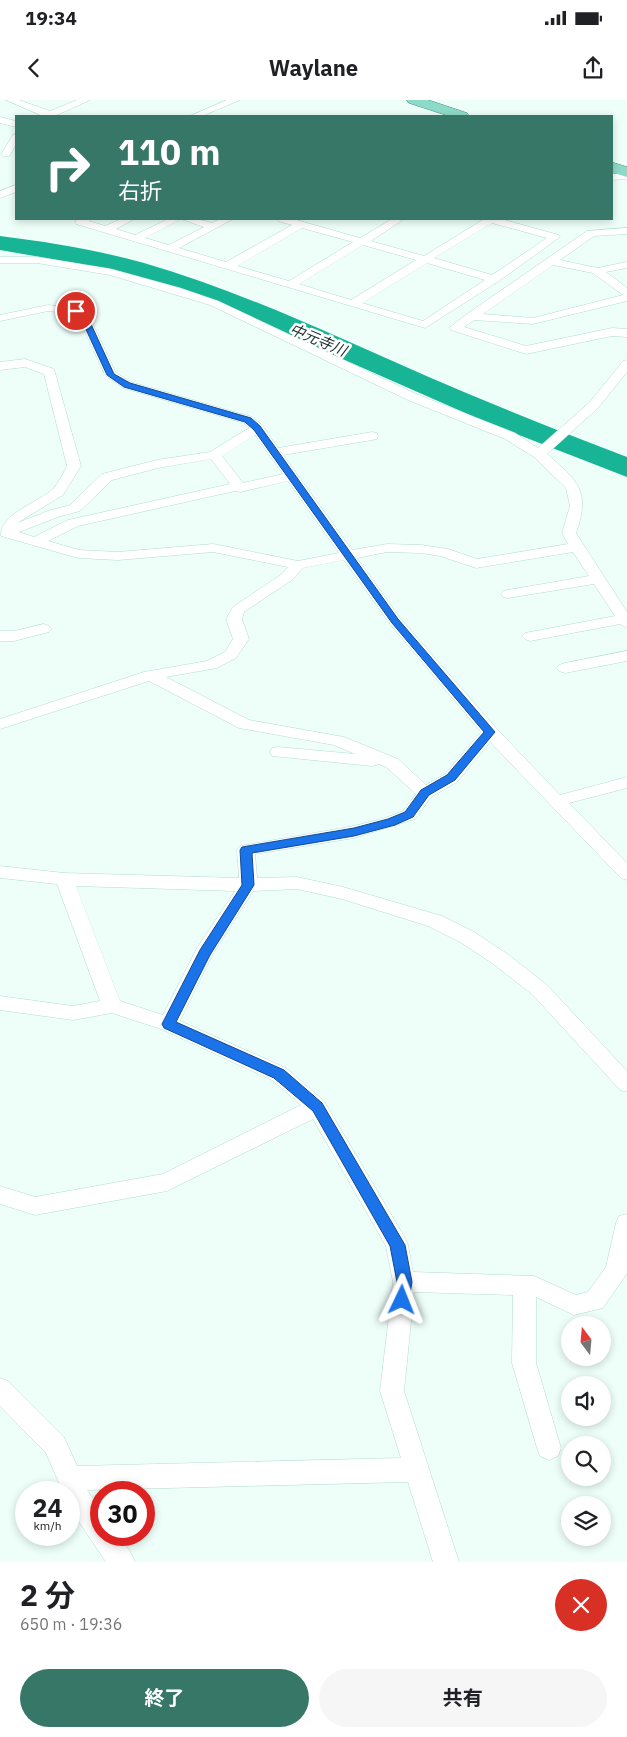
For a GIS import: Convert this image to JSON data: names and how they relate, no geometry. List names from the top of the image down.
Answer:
{
  "water": ["中元寺川"],
  "north": "top",
  "page": {
    "status": "19:34",
    "header": "Waylane",
    "turn": ["110 m", "右折"],
    "speed": "24 km/h",
    "limit": "30",
    "heading": ["2 分", "650 m · 19:36"],
    "buttons": ["終了", "共有"]
  }
}
